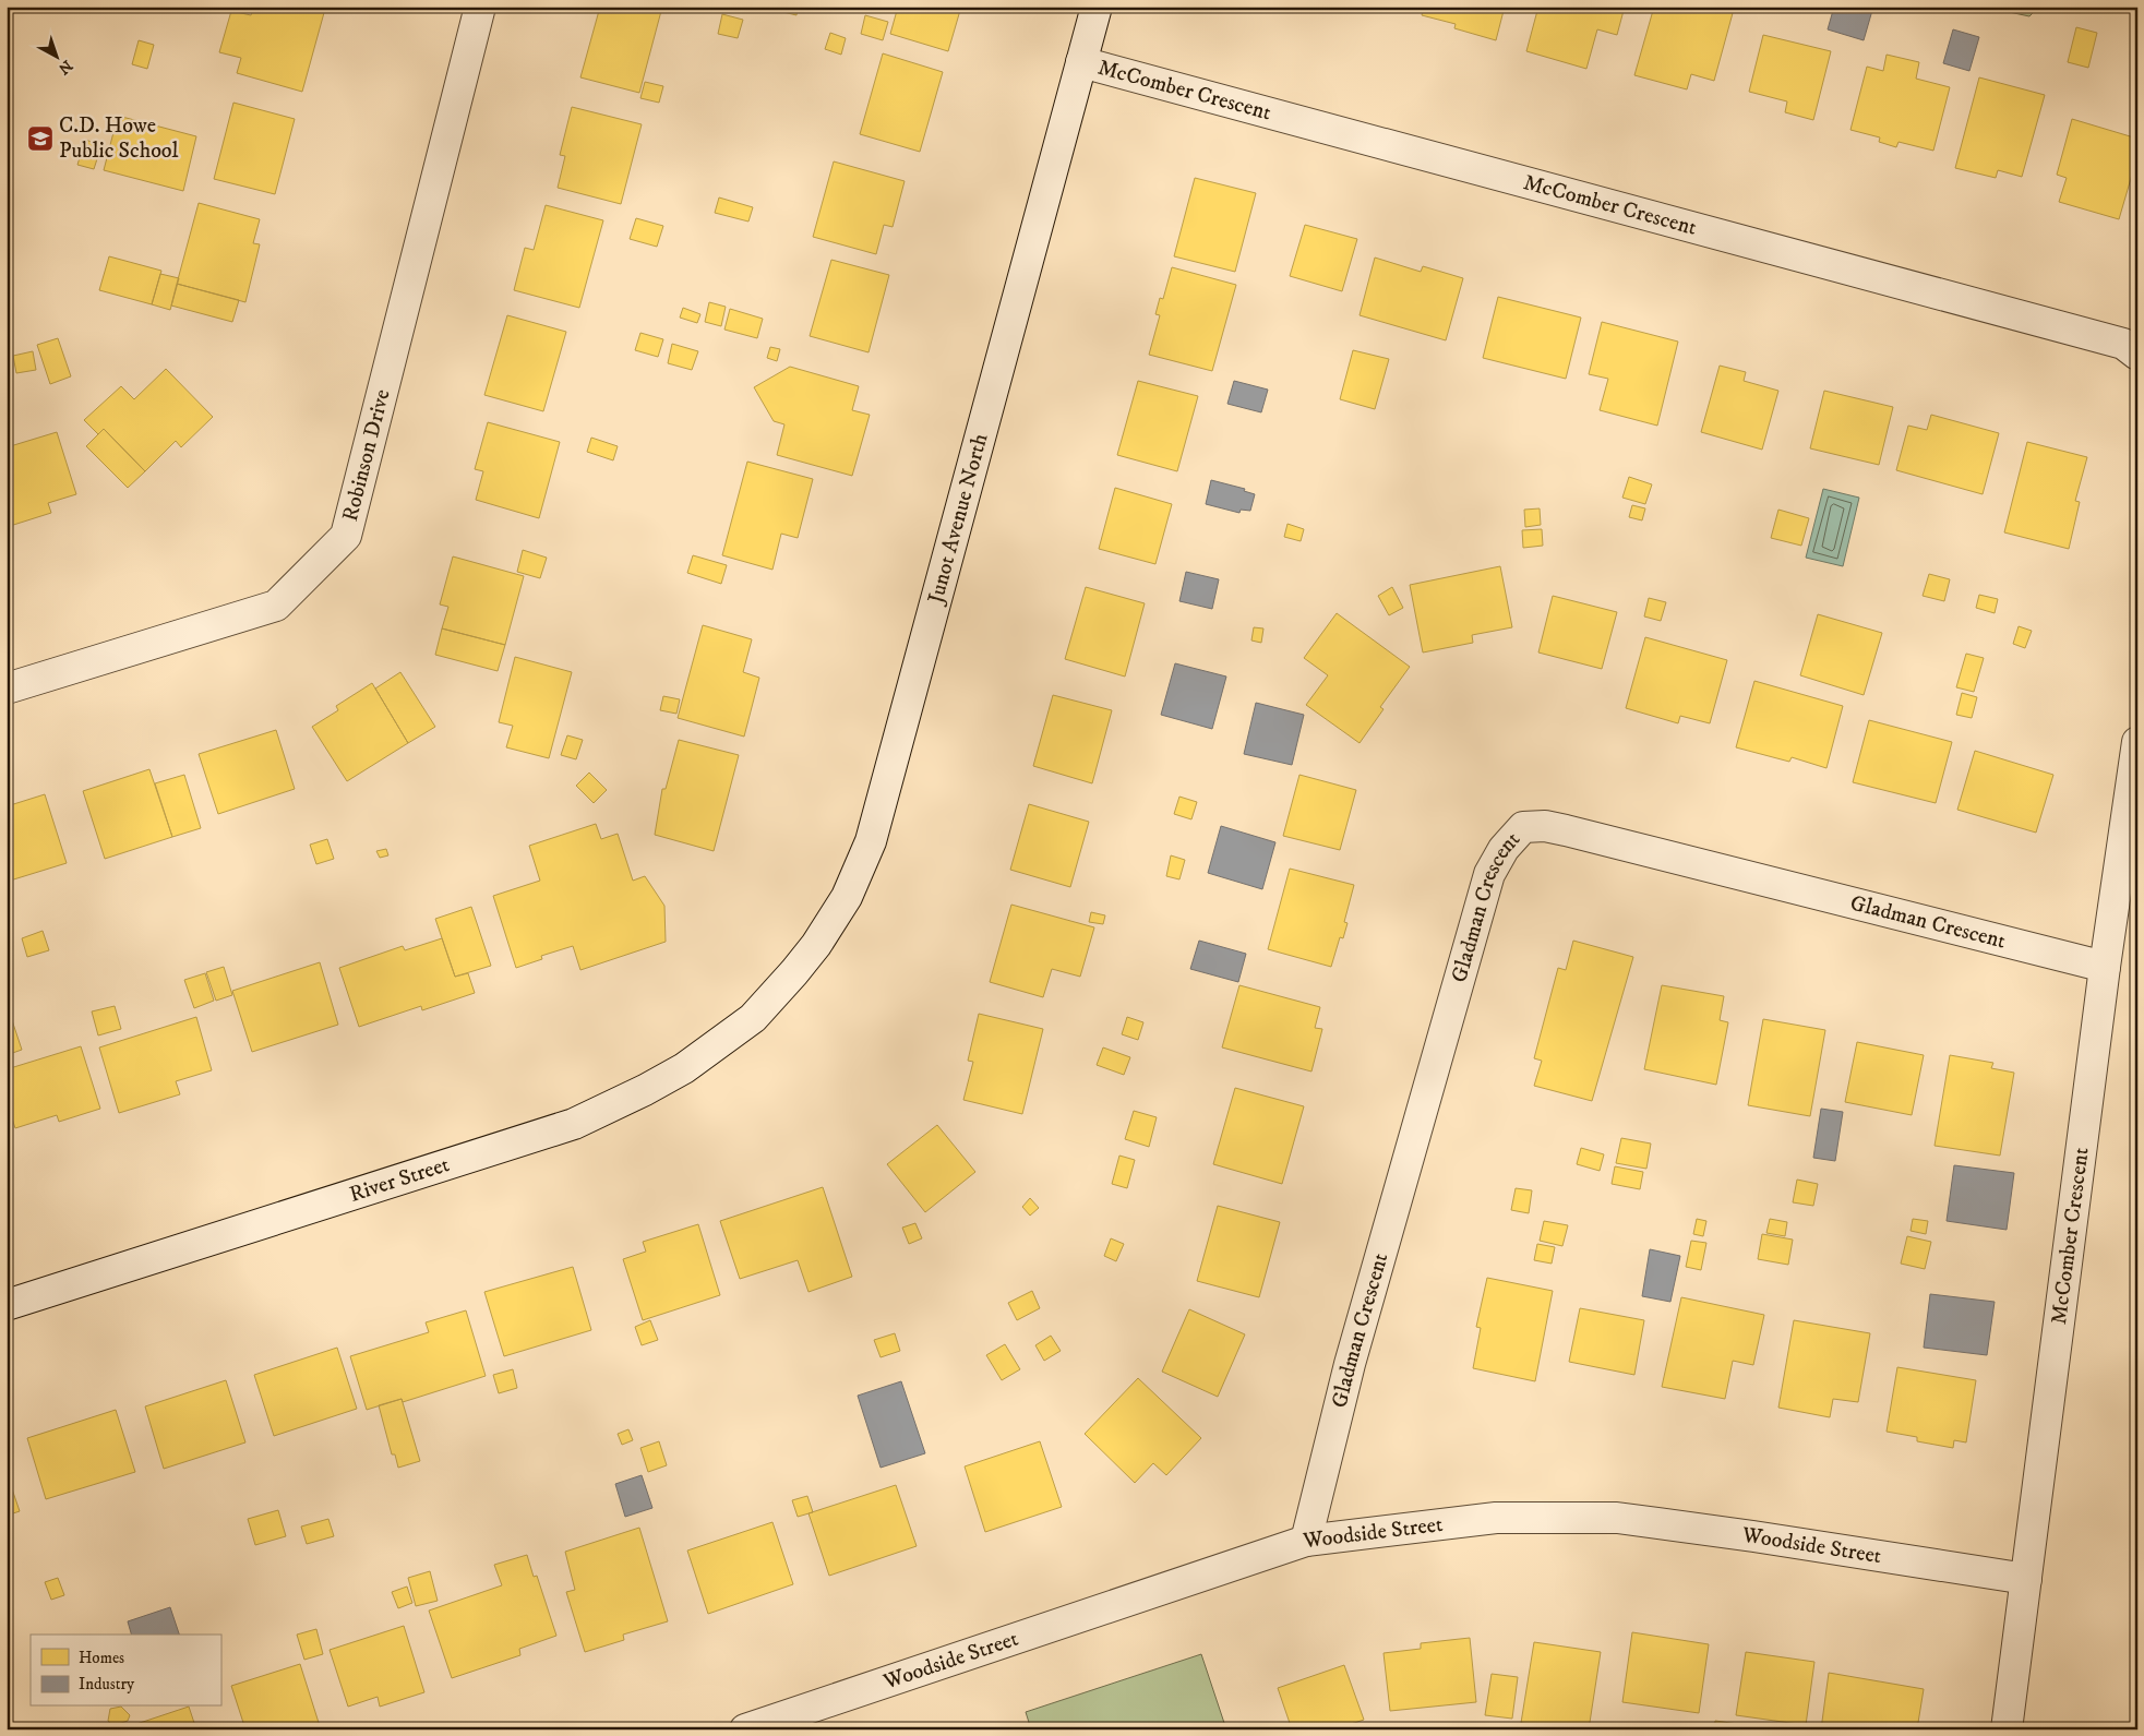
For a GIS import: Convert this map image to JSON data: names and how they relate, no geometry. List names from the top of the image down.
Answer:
{
  "streets": {
    "street": [
      "McComber Crescent",
      "Robinson Drive",
      "Junot Avenue North",
      "Gladman Crescent",
      "River Street",
      "Woodside Street"
    ]
  },
  "crossings": [
    ["McComber Crescent", "Junot Avenue North"],
    ["McComber Crescent", "Gladman Crescent"],
    ["McComber Crescent", "Woodside Street"],
    ["Junot Avenue North", "River Street"],
    ["Gladman Crescent", "Woodside Street"]
  ],
  "places": {
    "school or university": ["C.D. Howe Public School"]
  },
  "legend": ["Homes", "Industry"],
  "north": "bottom right"
}
